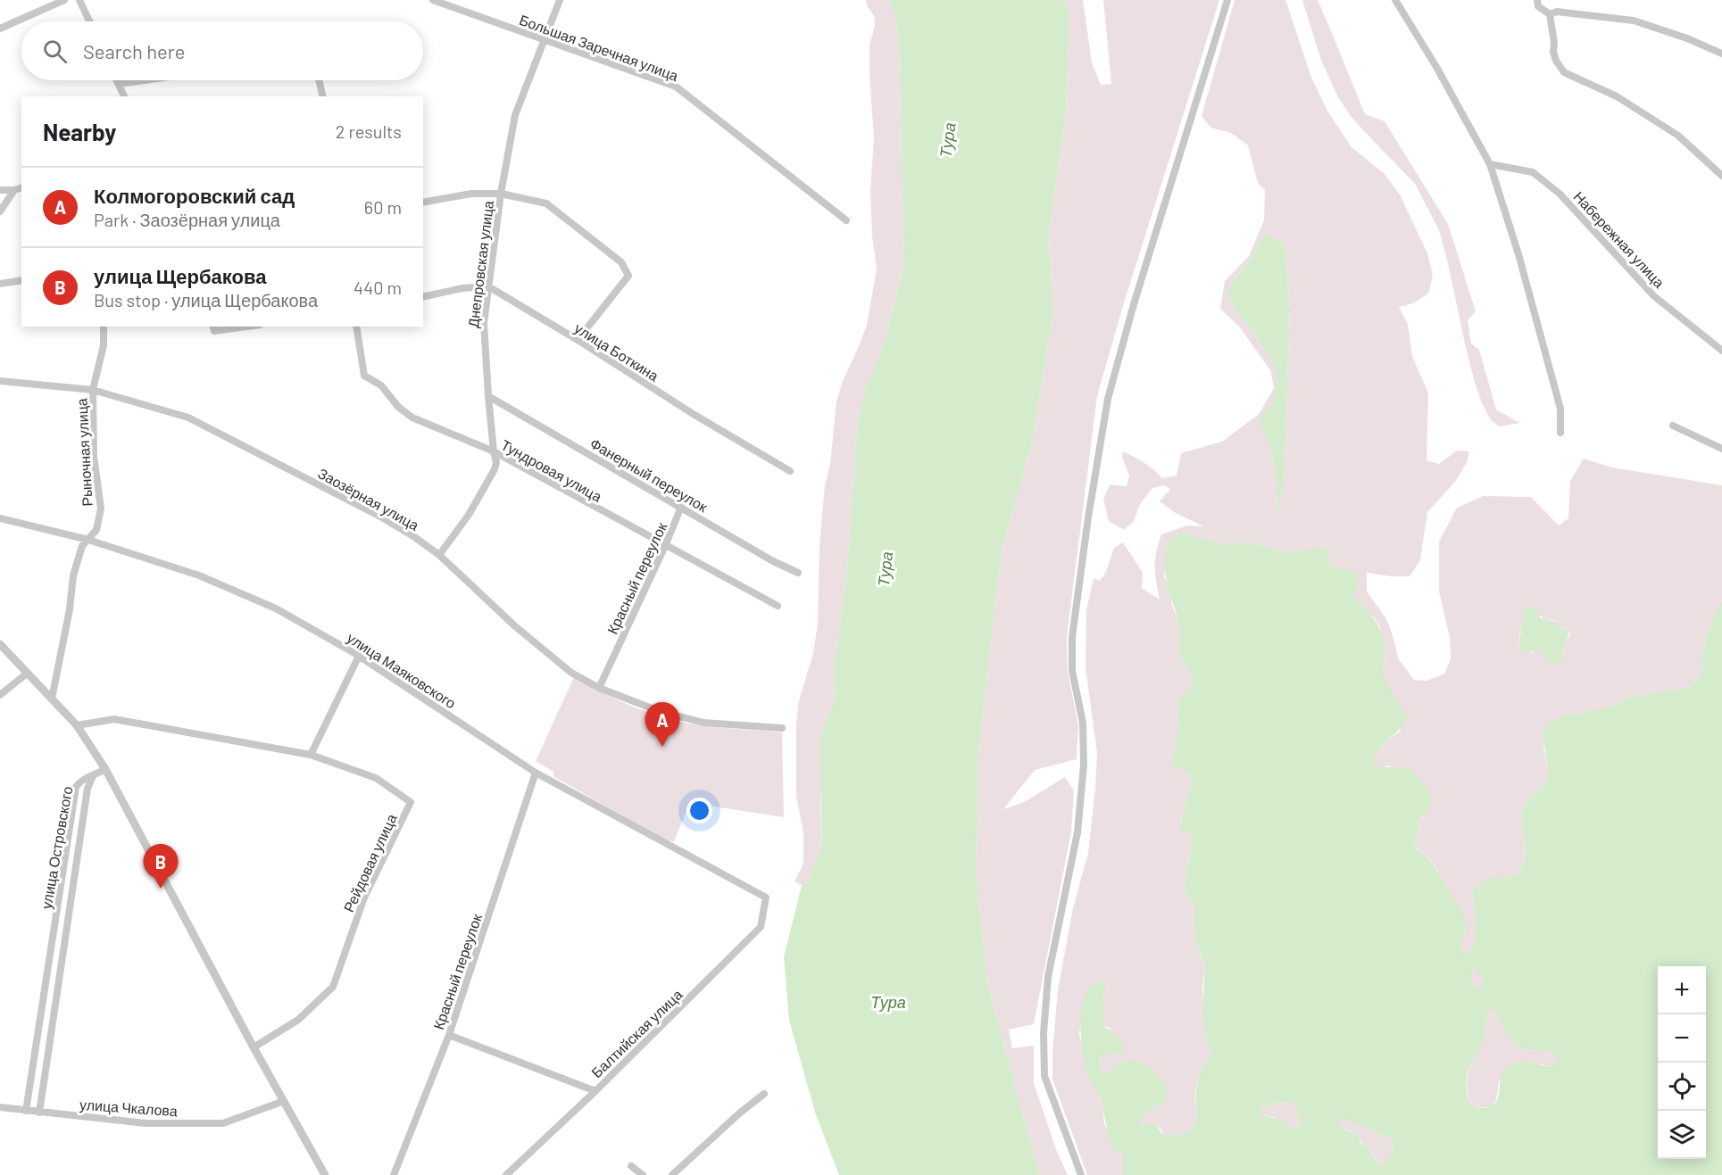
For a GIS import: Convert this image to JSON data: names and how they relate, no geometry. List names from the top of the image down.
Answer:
{
  "streets": {
    "street": [
      "Большая Заречная улица",
      "Набережная улица",
      "Днепровская улица",
      "улица Боткина",
      "Рыночная улица",
      "Тундровая улица",
      "Фанерный переулок",
      "Заозёрная улица",
      "Красный переулок",
      "улица Маяковского",
      "улица Островского",
      "Рейдовая улица",
      "Балтийская улица",
      "улица Чкалова"
    ]
  },
  "crossings": [
    ["Большая Заречная улица", "Днепровская улица"],
    ["Днепровская улица", "улица Боткина"],
    ["Днепровская улица", "Тундровая улица"],
    ["Днепровская улица", "Фанерный переулок"],
    ["Днепровская улица", "Заозёрная улица"],
    ["Рыночная улица", "Заозёрная улица"],
    ["Рыночная улица", "улица Маяковского"],
    ["Тундровая улица", "Красный переулок"],
    ["Фанерный переулок", "Красный переулок"],
    ["Заозёрная улица", "Красный переулок"],
    ["Красный переулок", "улица Маяковского"],
    ["улица Маяковского", "Балтийская улица"],
    ["улица Островского", "улица Чкалова"]
  ],
  "water": ["Тура"],
  "page": {
    "search": "Search here",
    "heading": ["Nearby", "2 results"],
    "list": [
      {
        "mark": "A",
        "name": "Колмогоровский сад",
        "note": "Park · Заозёрная улица",
        "value": "60 m"
      },
      {
        "mark": "B",
        "name": "улица Щербакова",
        "note": "Bus stop · улица Щербакова",
        "value": "440 m"
      }
    ],
    "pins": ["A", "B"],
    "map_buttons": ["+", "−"]
  }
}
